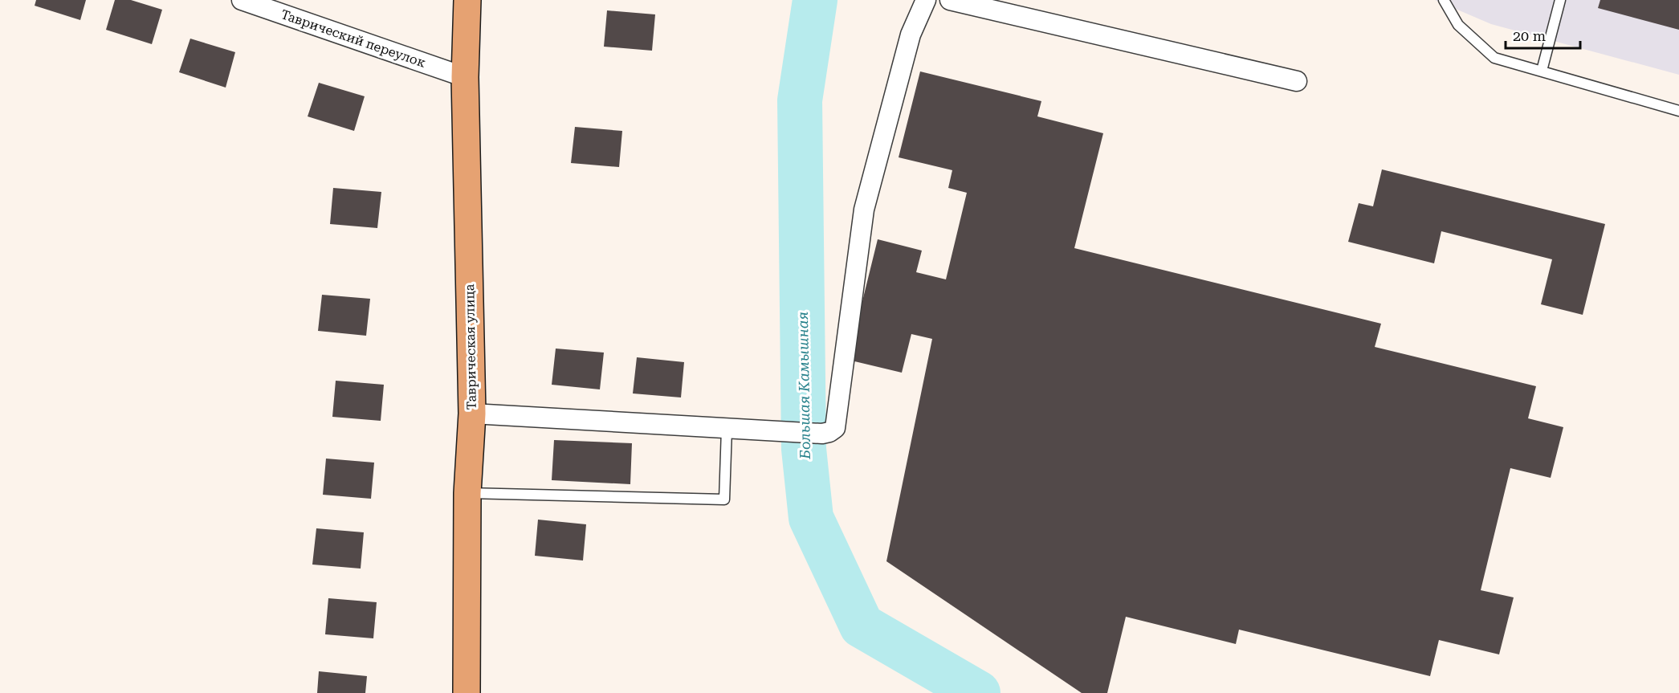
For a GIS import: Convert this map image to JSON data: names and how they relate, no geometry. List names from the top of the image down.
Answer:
{
  "streets": {
    "main road": ["Таврическая улица"],
    "street": ["Таврический переулок"]
  },
  "crossings": [
    ["Таврический переулок", "Таврическая улица"]
  ],
  "water": ["Большая Камышная"],
  "scale_bar": "20 m"
}
